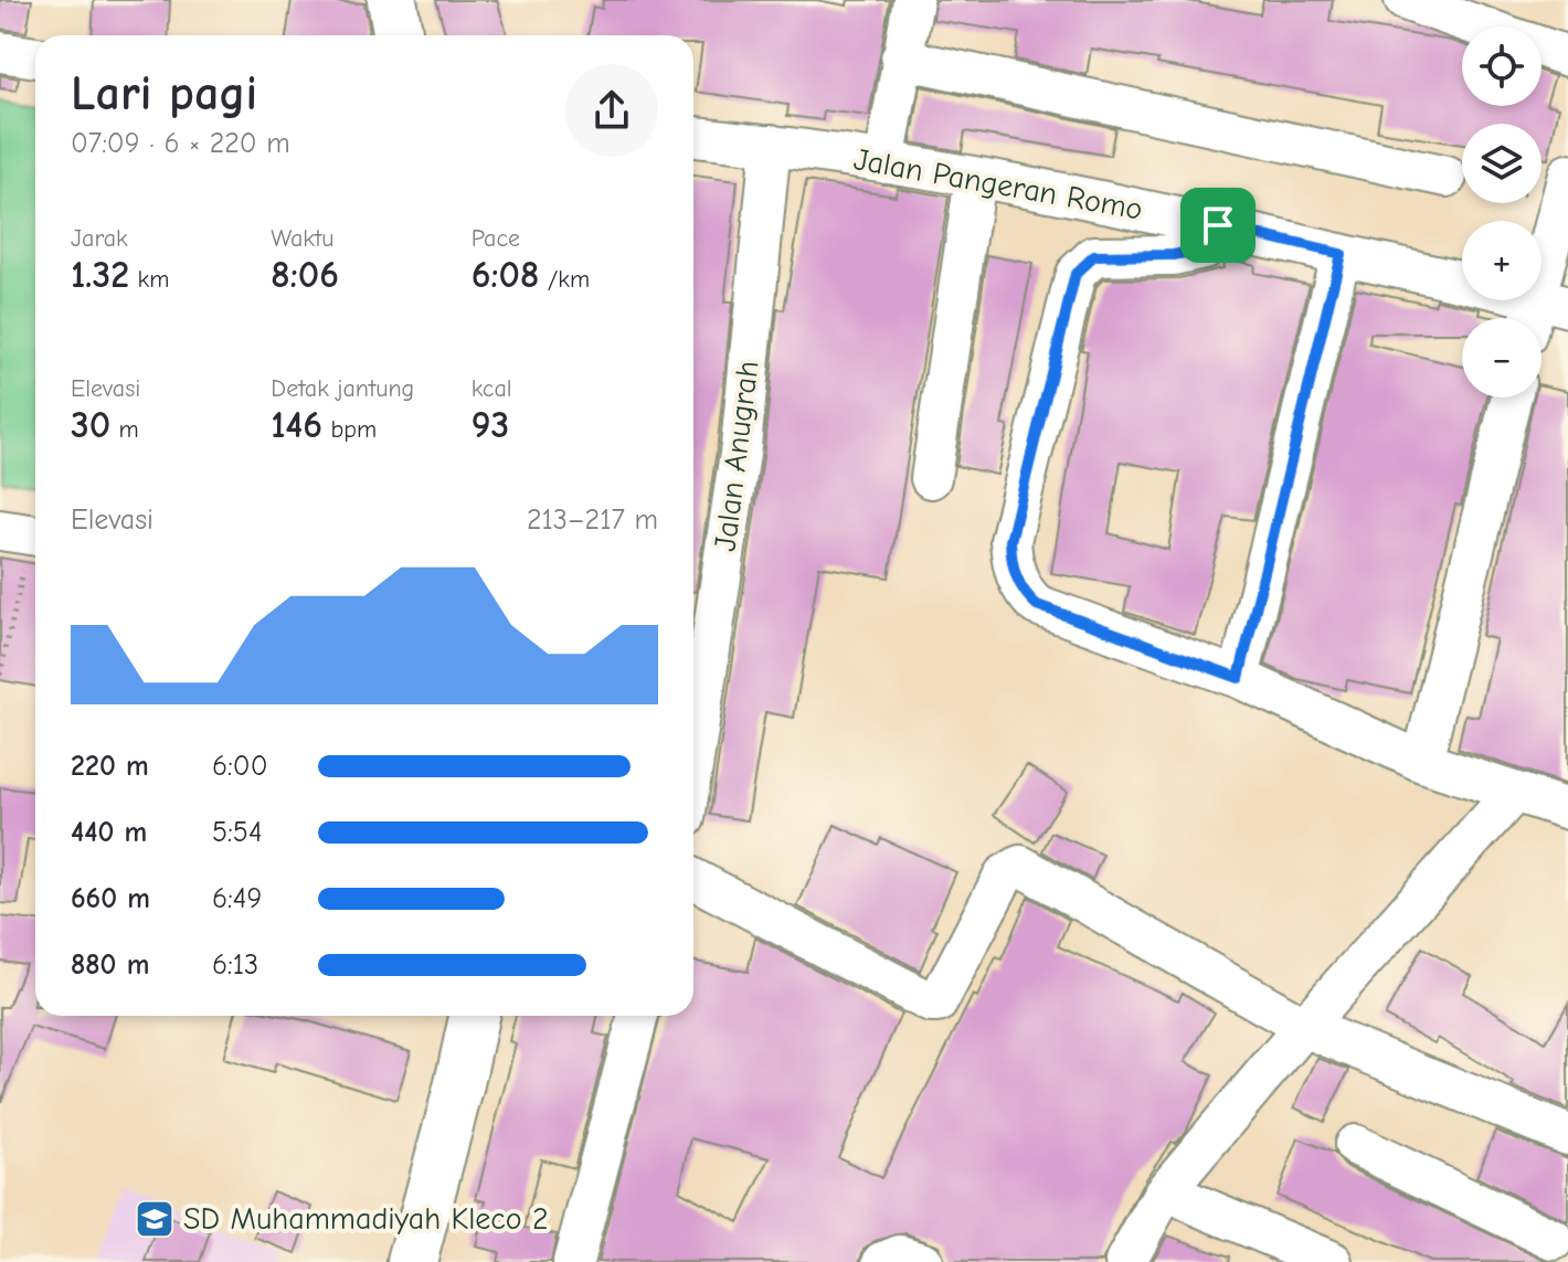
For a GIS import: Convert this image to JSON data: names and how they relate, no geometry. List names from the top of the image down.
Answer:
{
  "streets": {
    "street": ["Jalan Pangeran Romo", "Jalan Anugrah"]
  },
  "crossings": [
    ["Jalan Pangeran Romo", "Jalan Anugrah"]
  ],
  "places": {
    "school or university": ["SD Muhammadiyah Kleco 2"]
  },
  "page": {
    "map_buttons": ["+", "−"],
    "heading": ["Lari pagi", "07:09 · 6 × 220 m"],
    "stats": [
      ["Jarak", "1.32 km"],
      ["Waktu", "8:06"],
      ["Pace", "6:08 /km"],
      ["Elevasi", "30 m"],
      ["Detak jantung", "146 bpm"],
      ["kcal", "93"]
    ],
    "chart": ["Elevasi", "213–217 m"],
    "list": [
      {
        "name": "220 m",
        "note": "6:00"
      },
      {
        "name": "440 m",
        "note": "5:54"
      },
      {
        "name": "660 m",
        "note": "6:49"
      },
      {
        "name": "880 m",
        "note": "6:13"
      }
    ]
  }
}
